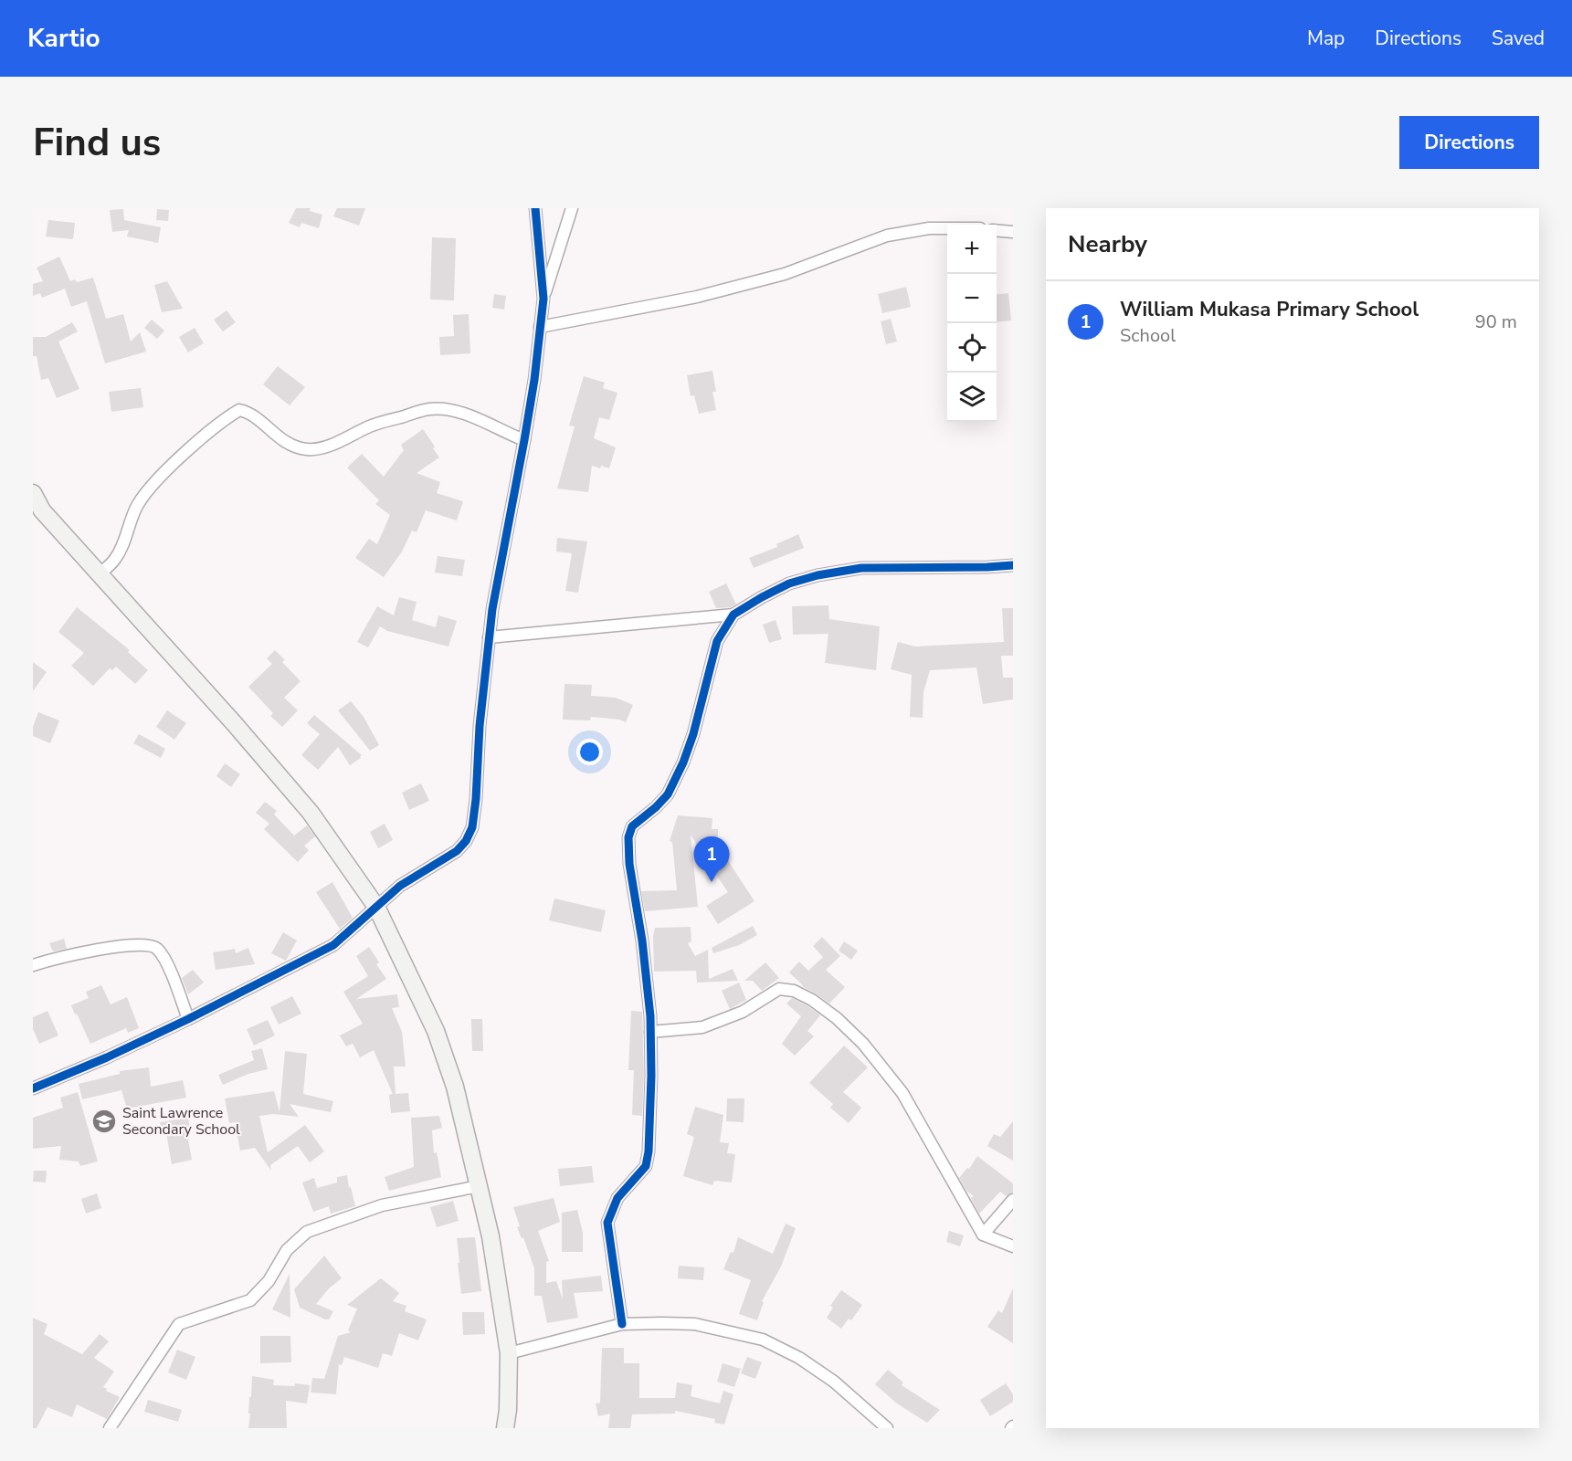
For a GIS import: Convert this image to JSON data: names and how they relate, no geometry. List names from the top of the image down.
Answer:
{
  "places": {
    "school or university": ["Saint Lawrence Secondary School"]
  },
  "page": {
    "header": "Kartio",
    "nav": ["Map", "Directions", "Saved"],
    "buttons": "Directions",
    "title": "Find us",
    "heading": "Nearby",
    "map_buttons": ["+", "−"],
    "list": [
      {
        "mark": "1",
        "name": "William Mukasa Primary School",
        "note": "School",
        "value": "90 m"
      }
    ],
    "pins": "1"
  }
}
